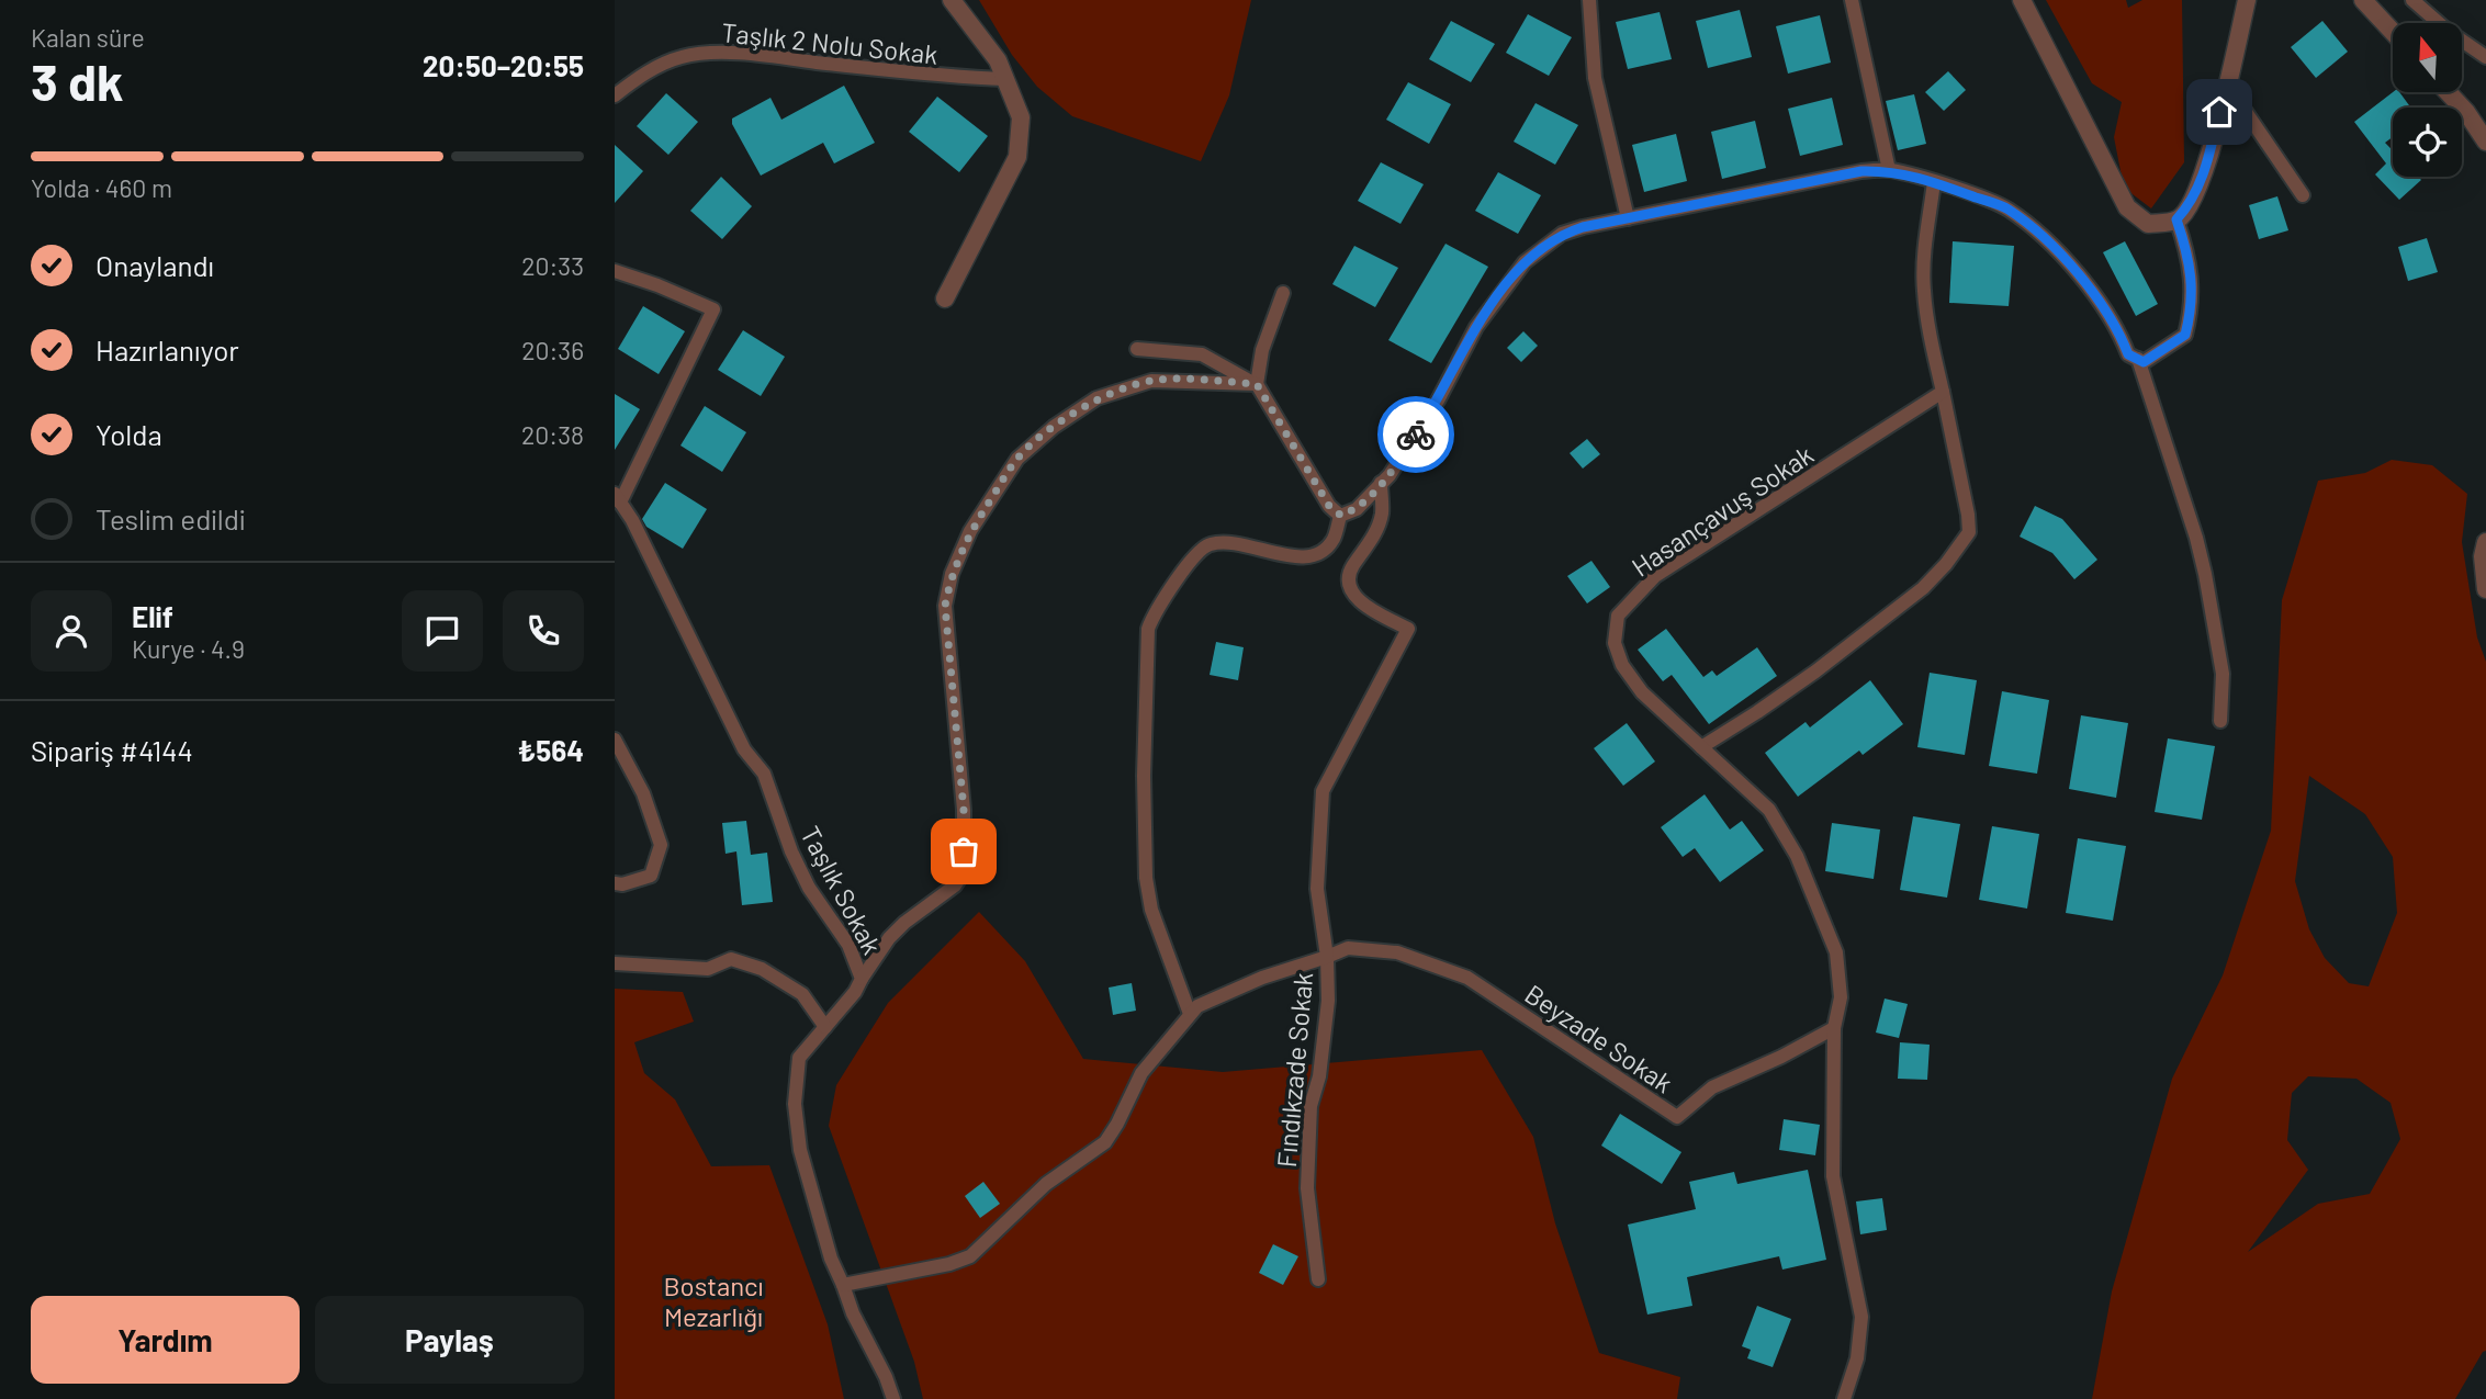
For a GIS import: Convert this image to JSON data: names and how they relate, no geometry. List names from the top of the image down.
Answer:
{
  "streets": {
    "street": [
      "Taşlık 2 Nolu Sokak",
      "Hasançavuş Sokak",
      "Taşlık Sokak",
      "Beyzade Sokak",
      "Fındıkzade Sokak"
    ]
  },
  "crossings": [
    ["Hasançavuş Sokak", "Beyzade Sokak"],
    ["Beyzade Sokak", "Fındıkzade Sokak"]
  ],
  "parks": ["Bostancı Mezarlığı"],
  "north": "top",
  "page": {
    "heading": ["3 dk", "Kalan süre", "20:50–20:55"],
    "panel": [
      "Elif",
      "Kurye · 4.9",
      "Sipariş #4144",
      "₺564"
    ],
    "bar": "Yolda · 460 m",
    "list": [
      ["Onaylandı", "20:33"],
      ["Hazırlanıyor", "20:36"],
      ["Yolda", "20:38"],
      "Teslim edildi"
    ],
    "buttons": ["Yardım", "Paylaş"]
  }
}
